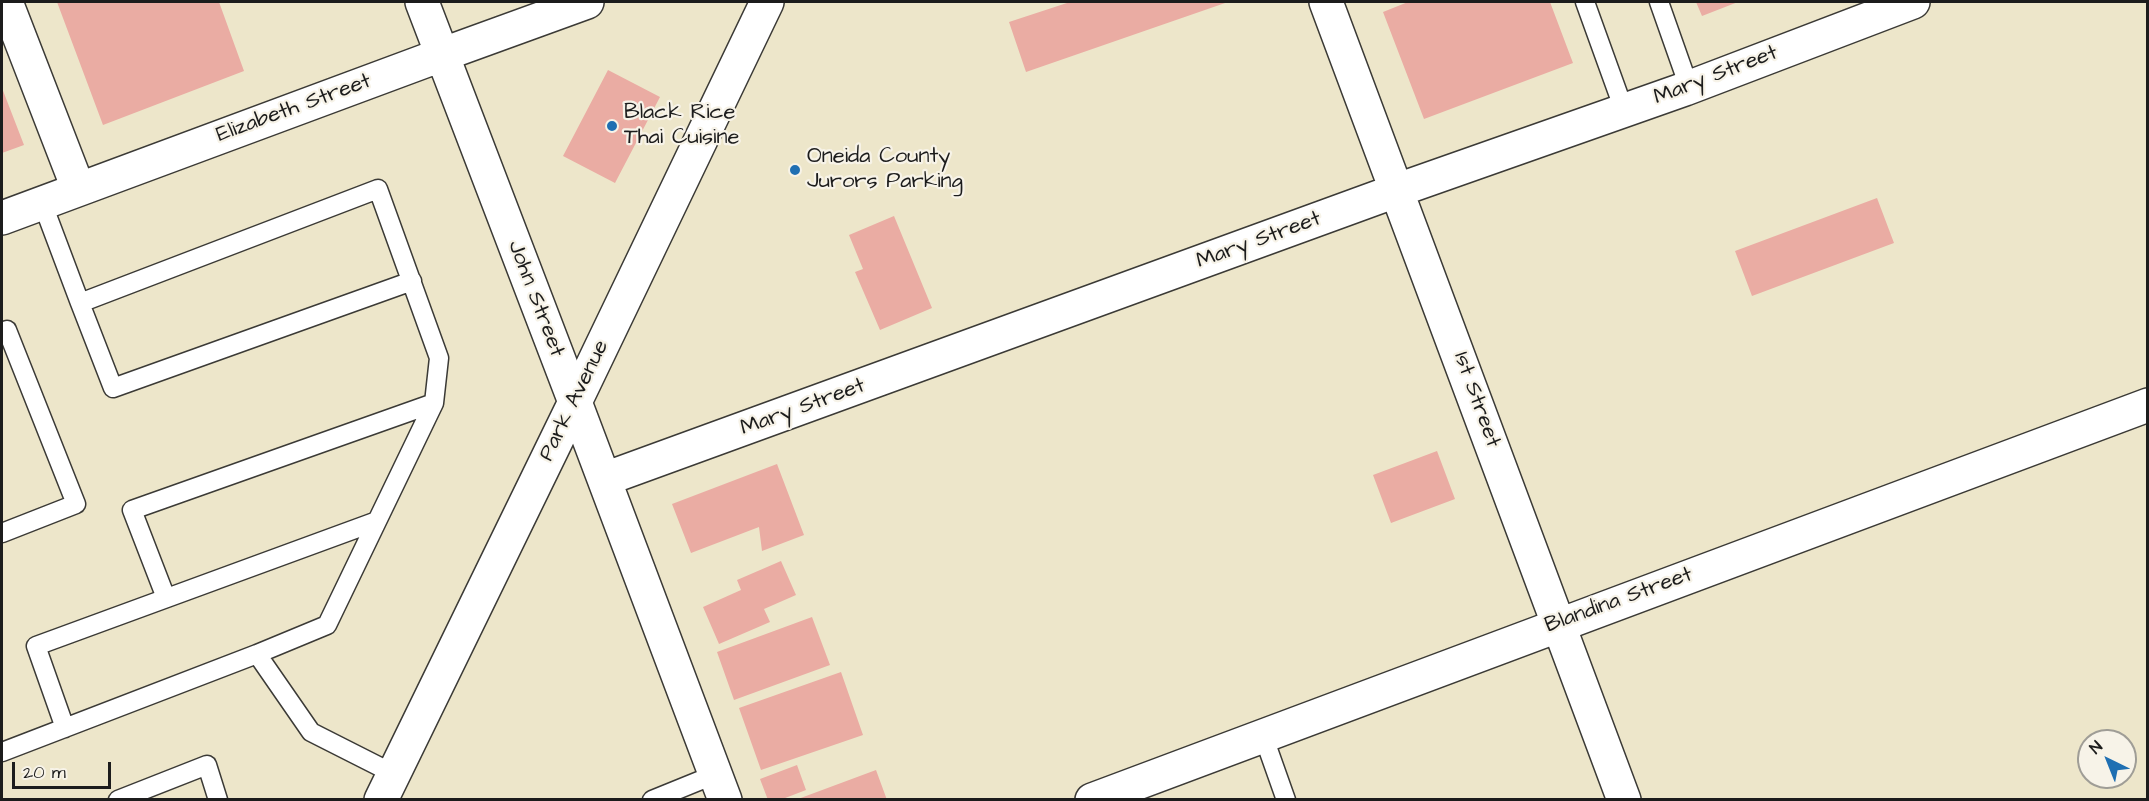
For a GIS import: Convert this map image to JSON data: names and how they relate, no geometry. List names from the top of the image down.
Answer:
{
  "streets": {
    "street": [
      "Mary Street",
      "Elizabeth Street",
      "John Street",
      "1st Street",
      "Park Avenue",
      "Blandina Street"
    ]
  },
  "crossings": [
    ["Mary Street", "John Street"],
    ["Mary Street", "1st Street"],
    ["Elizabeth Street", "John Street"],
    ["John Street", "Park Avenue"],
    ["1st Street", "Blandina Street"]
  ],
  "places": ["Black Rice Thai Cuisine", "Oneida County Jurors Parking"],
  "scale_bar": "20 m",
  "north": "top left"
}
